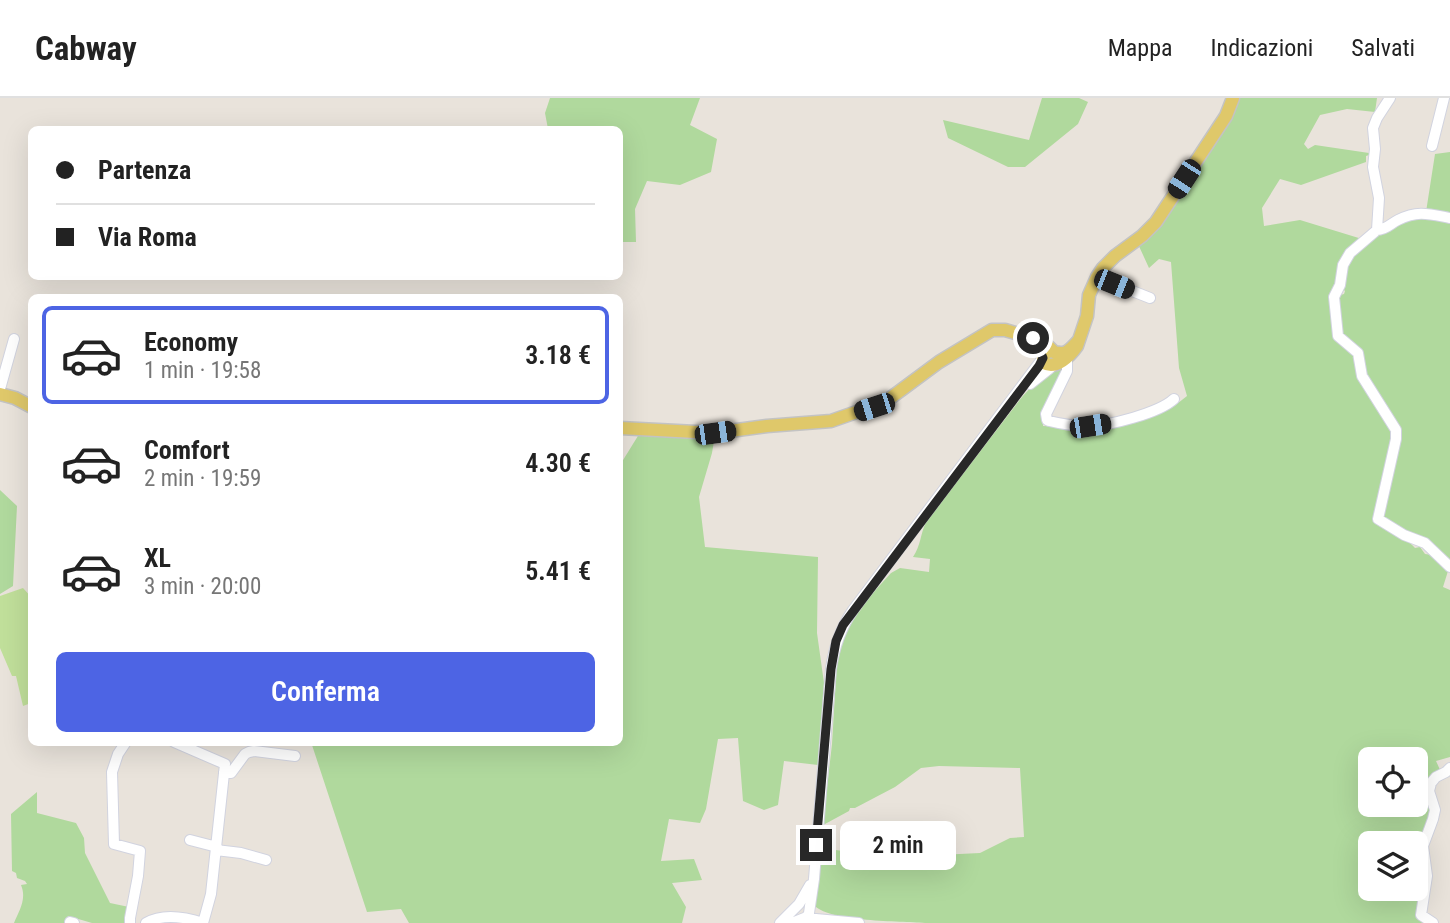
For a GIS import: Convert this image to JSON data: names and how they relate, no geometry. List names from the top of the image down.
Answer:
{
  "page": {
    "header": "Cabway",
    "nav": ["Mappa", "Indicazioni", "Salvati"],
    "banner": ["Partenza", "Via Roma"],
    "list": [
      {
        "name": "Economy",
        "note": "1 min · 19:58",
        "value": "3.18 €"
      },
      {
        "name": "Comfort",
        "note": "2 min · 19:59",
        "value": "4.30 €"
      },
      {
        "name": "XL",
        "note": "3 min · 20:00",
        "value": "5.41 €"
      }
    ],
    "buttons": "Conferma",
    "bubble": "2 min"
  }
}
